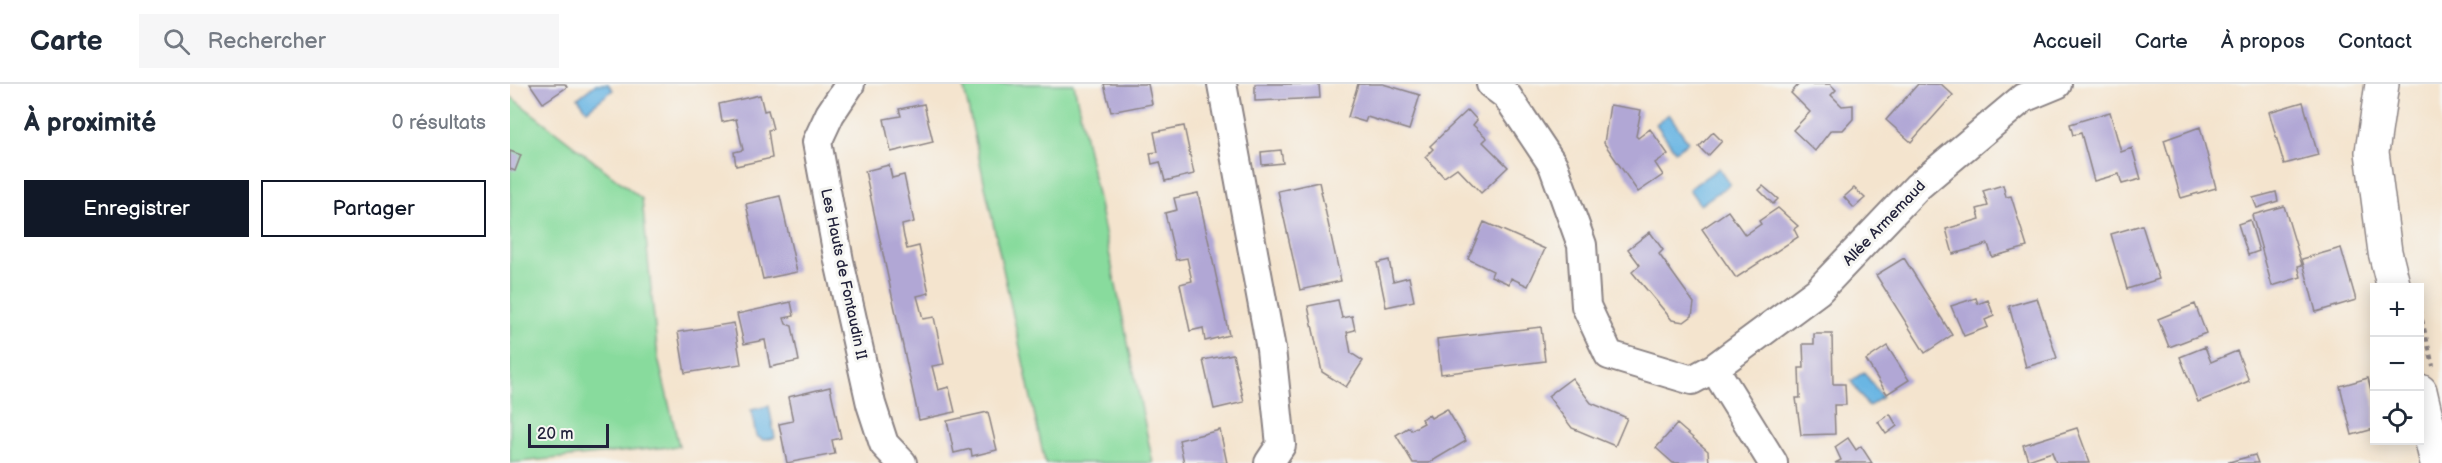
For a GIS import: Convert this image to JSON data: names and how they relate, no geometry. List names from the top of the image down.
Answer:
{
  "streets": {
    "street": ["Allée Armemaud", "Les Hauts de Fontaudin II"]
  },
  "scale_bar": "20 m",
  "page": {
    "header": "Carte",
    "search": "Rechercher",
    "nav": [
      "Accueil",
      "Carte",
      "À propos",
      "Contact"
    ],
    "heading": ["À proximité", "0 résultats"],
    "buttons": ["Enregistrer", "Partager"],
    "map_buttons": ["+", "−"],
    "scale": "20 m"
  }
}
